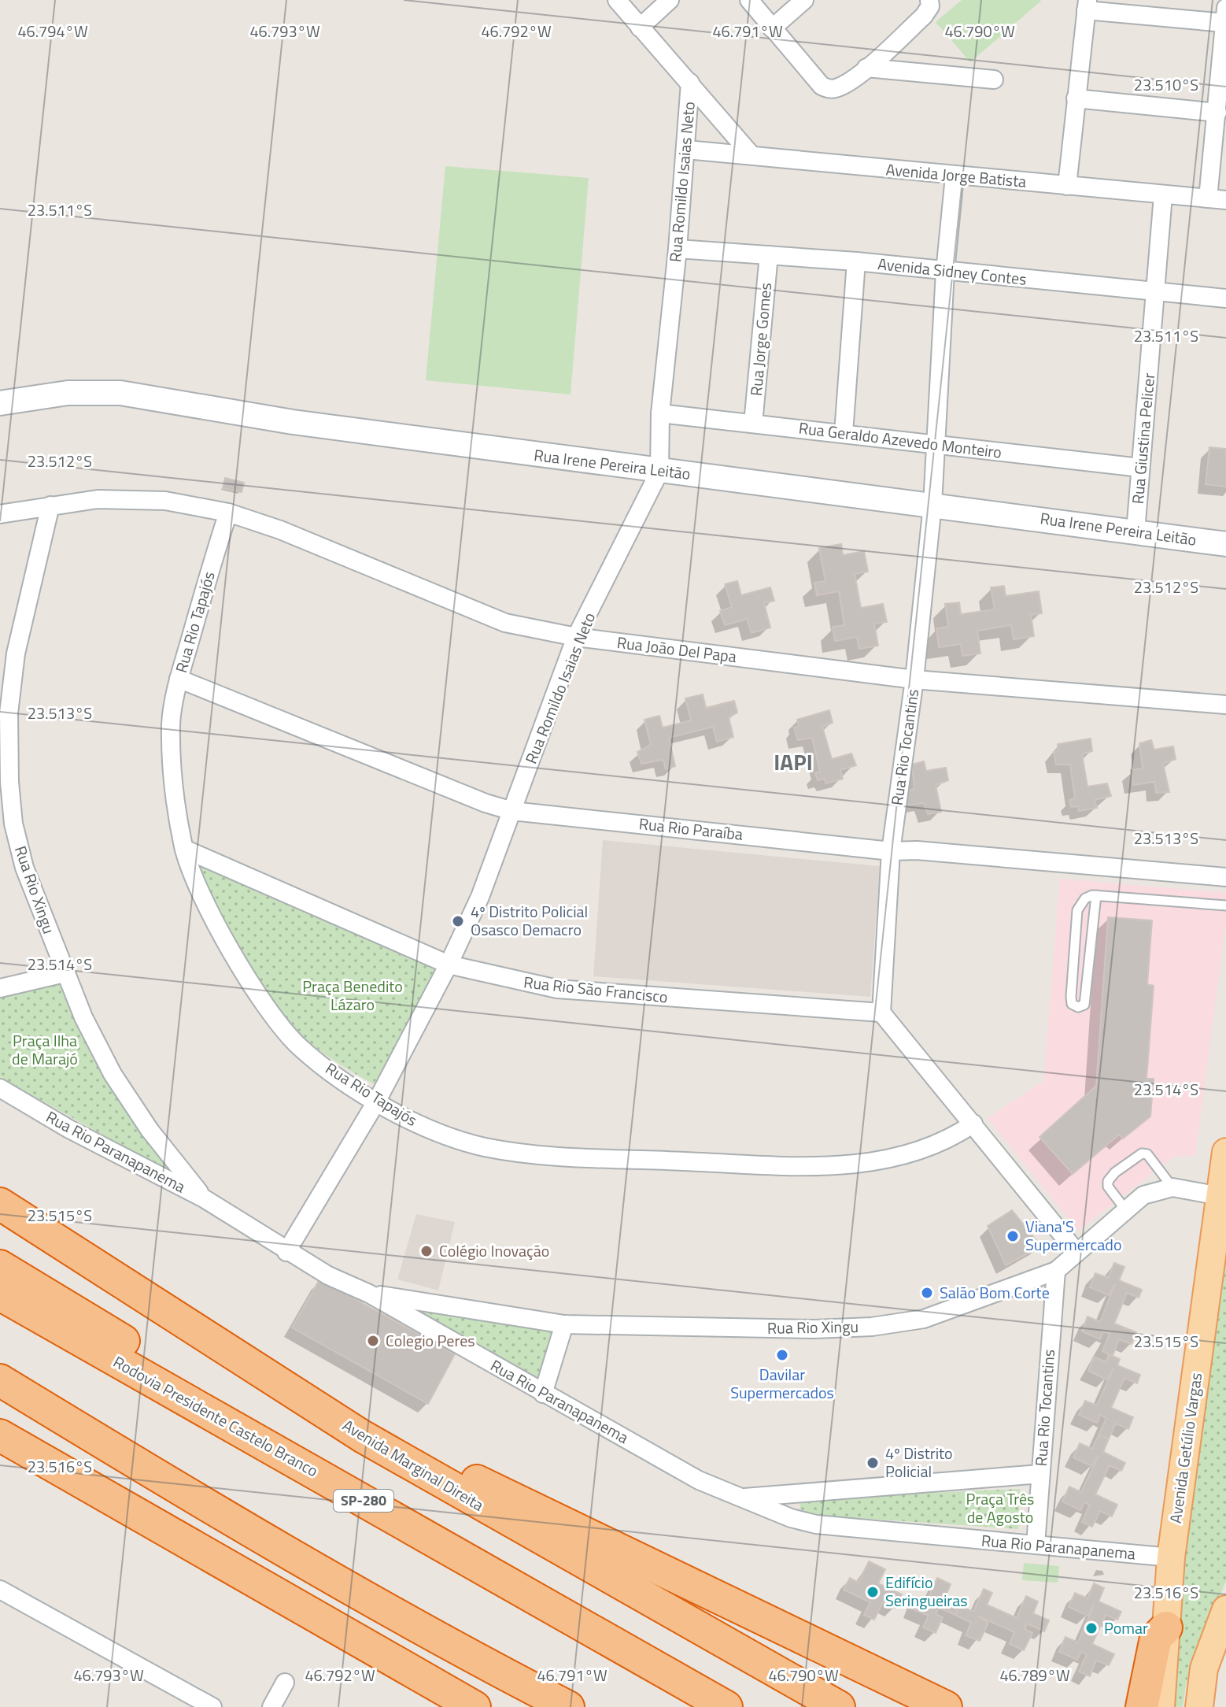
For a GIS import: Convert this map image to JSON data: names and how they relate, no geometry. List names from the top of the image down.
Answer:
{
  "streets": {
    "highway": ["Rodovia Presidente Castelo Branco", "Avenida Marginal Direita", "SP-280"],
    "main road": ["Avenida Getúlio Vargas"],
    "street": [
      "Avenida Jorge Batista",
      "Rua Romildo Isaias Neto",
      "Avenida Sidney Contes",
      "Rua Jorge Gomes",
      "Rua Giustina Pelicer",
      "Rua Geraldo Azevedo Monteiro",
      "Rua Irene Pereira Leitão",
      "Rua Rio Tapajós",
      "Rua João Del Papa",
      "Rua Rio Tocantins",
      "Rua Rio Paraíba",
      "Rua Rio Xingu",
      "Rua Rio São Francisco",
      "Rua Rio Paranapanema"
    ]
  },
  "crossings": [
    ["Avenida Jorge Batista", "Rua Romildo Isaias Neto"],
    ["Avenida Jorge Batista", "Rua Giustina Pelicer"],
    ["Avenida Jorge Batista", "Rua Rio Tocantins"],
    ["Rua Romildo Isaias Neto", "Avenida Sidney Contes"],
    ["Rua Romildo Isaias Neto", "Rua Geraldo Azevedo Monteiro"],
    ["Rua Romildo Isaias Neto", "Rua Irene Pereira Leitão"],
    ["Rua Romildo Isaias Neto", "Rua Rio Tapajós"],
    ["Rua Romildo Isaias Neto", "Rua João Del Papa"],
    ["Rua Romildo Isaias Neto", "Rua Rio Paraíba"],
    ["Rua Romildo Isaias Neto", "Rua Rio São Francisco"],
    ["Rua Romildo Isaias Neto", "Rua Rio Paranapanema"],
    ["Avenida Sidney Contes", "Rua Jorge Gomes"],
    ["Avenida Sidney Contes", "Rua Giustina Pelicer"],
    ["Avenida Sidney Contes", "Rua Rio Tocantins"],
    ["Rua Jorge Gomes", "Rua Geraldo Azevedo Monteiro"],
    ["Rua Giustina Pelicer", "Rua Geraldo Azevedo Monteiro"],
    ["Rua Giustina Pelicer", "Rua Irene Pereira Leitão"],
    ["Rua Geraldo Azevedo Monteiro", "Rua Rio Tocantins"],
    ["Rua Irene Pereira Leitão", "Rua Rio Tocantins"],
    ["Rua Rio Tapajós", "Rua João Del Papa"],
    ["Rua Rio Tapajós", "Rua Rio Paraíba"],
    ["Rua Rio Tapajós", "Rua Rio São Francisco"],
    ["Rua João Del Papa", "Rua Rio Tocantins"],
    ["Rua João Del Papa", "Rua Rio Xingu"],
    ["Rua Rio Tocantins", "Rua Rio Paraíba"],
    ["Rua Rio Tocantins", "Rua Rio Xingu"],
    ["Rua Rio Tocantins", "Rua Rio São Francisco"],
    ["Rua Rio Tocantins", "Rua Rio Paranapanema"],
    ["Rua Rio Xingu", "Rua Rio Paranapanema"],
    ["Rua Rio Xingu", "Avenida Getúlio Vargas"],
    ["Rua Rio Paranapanema", "Avenida Getúlio Vargas"]
  ],
  "districts": ["IAPI"],
  "parks": ["Praça Benedito Lázaro", "Praça Ilha de Marajó", "Praça Três de Agosto"],
  "places": [
    "4º Distrito Policial Osasco Demacro",
    "Viana'S Supermercado",
    "Colégio Inovação",
    "Salão Bom Corte",
    "Colegio Peres",
    "Davilar Supermercados",
    "4º Distrito Policial",
    "Edifício Seringueiras",
    "Pomar"
  ],
  "coordinates": [
    "46.794°W",
    "46.793°W",
    "46.792°W",
    "46.791°W",
    "46.790°W",
    "23.510°S",
    "23.511°S",
    "23.512°S",
    "23.513°S",
    "23.514°S",
    "23.515°S",
    "23.516°S",
    "46.789°W"
  ]
}
